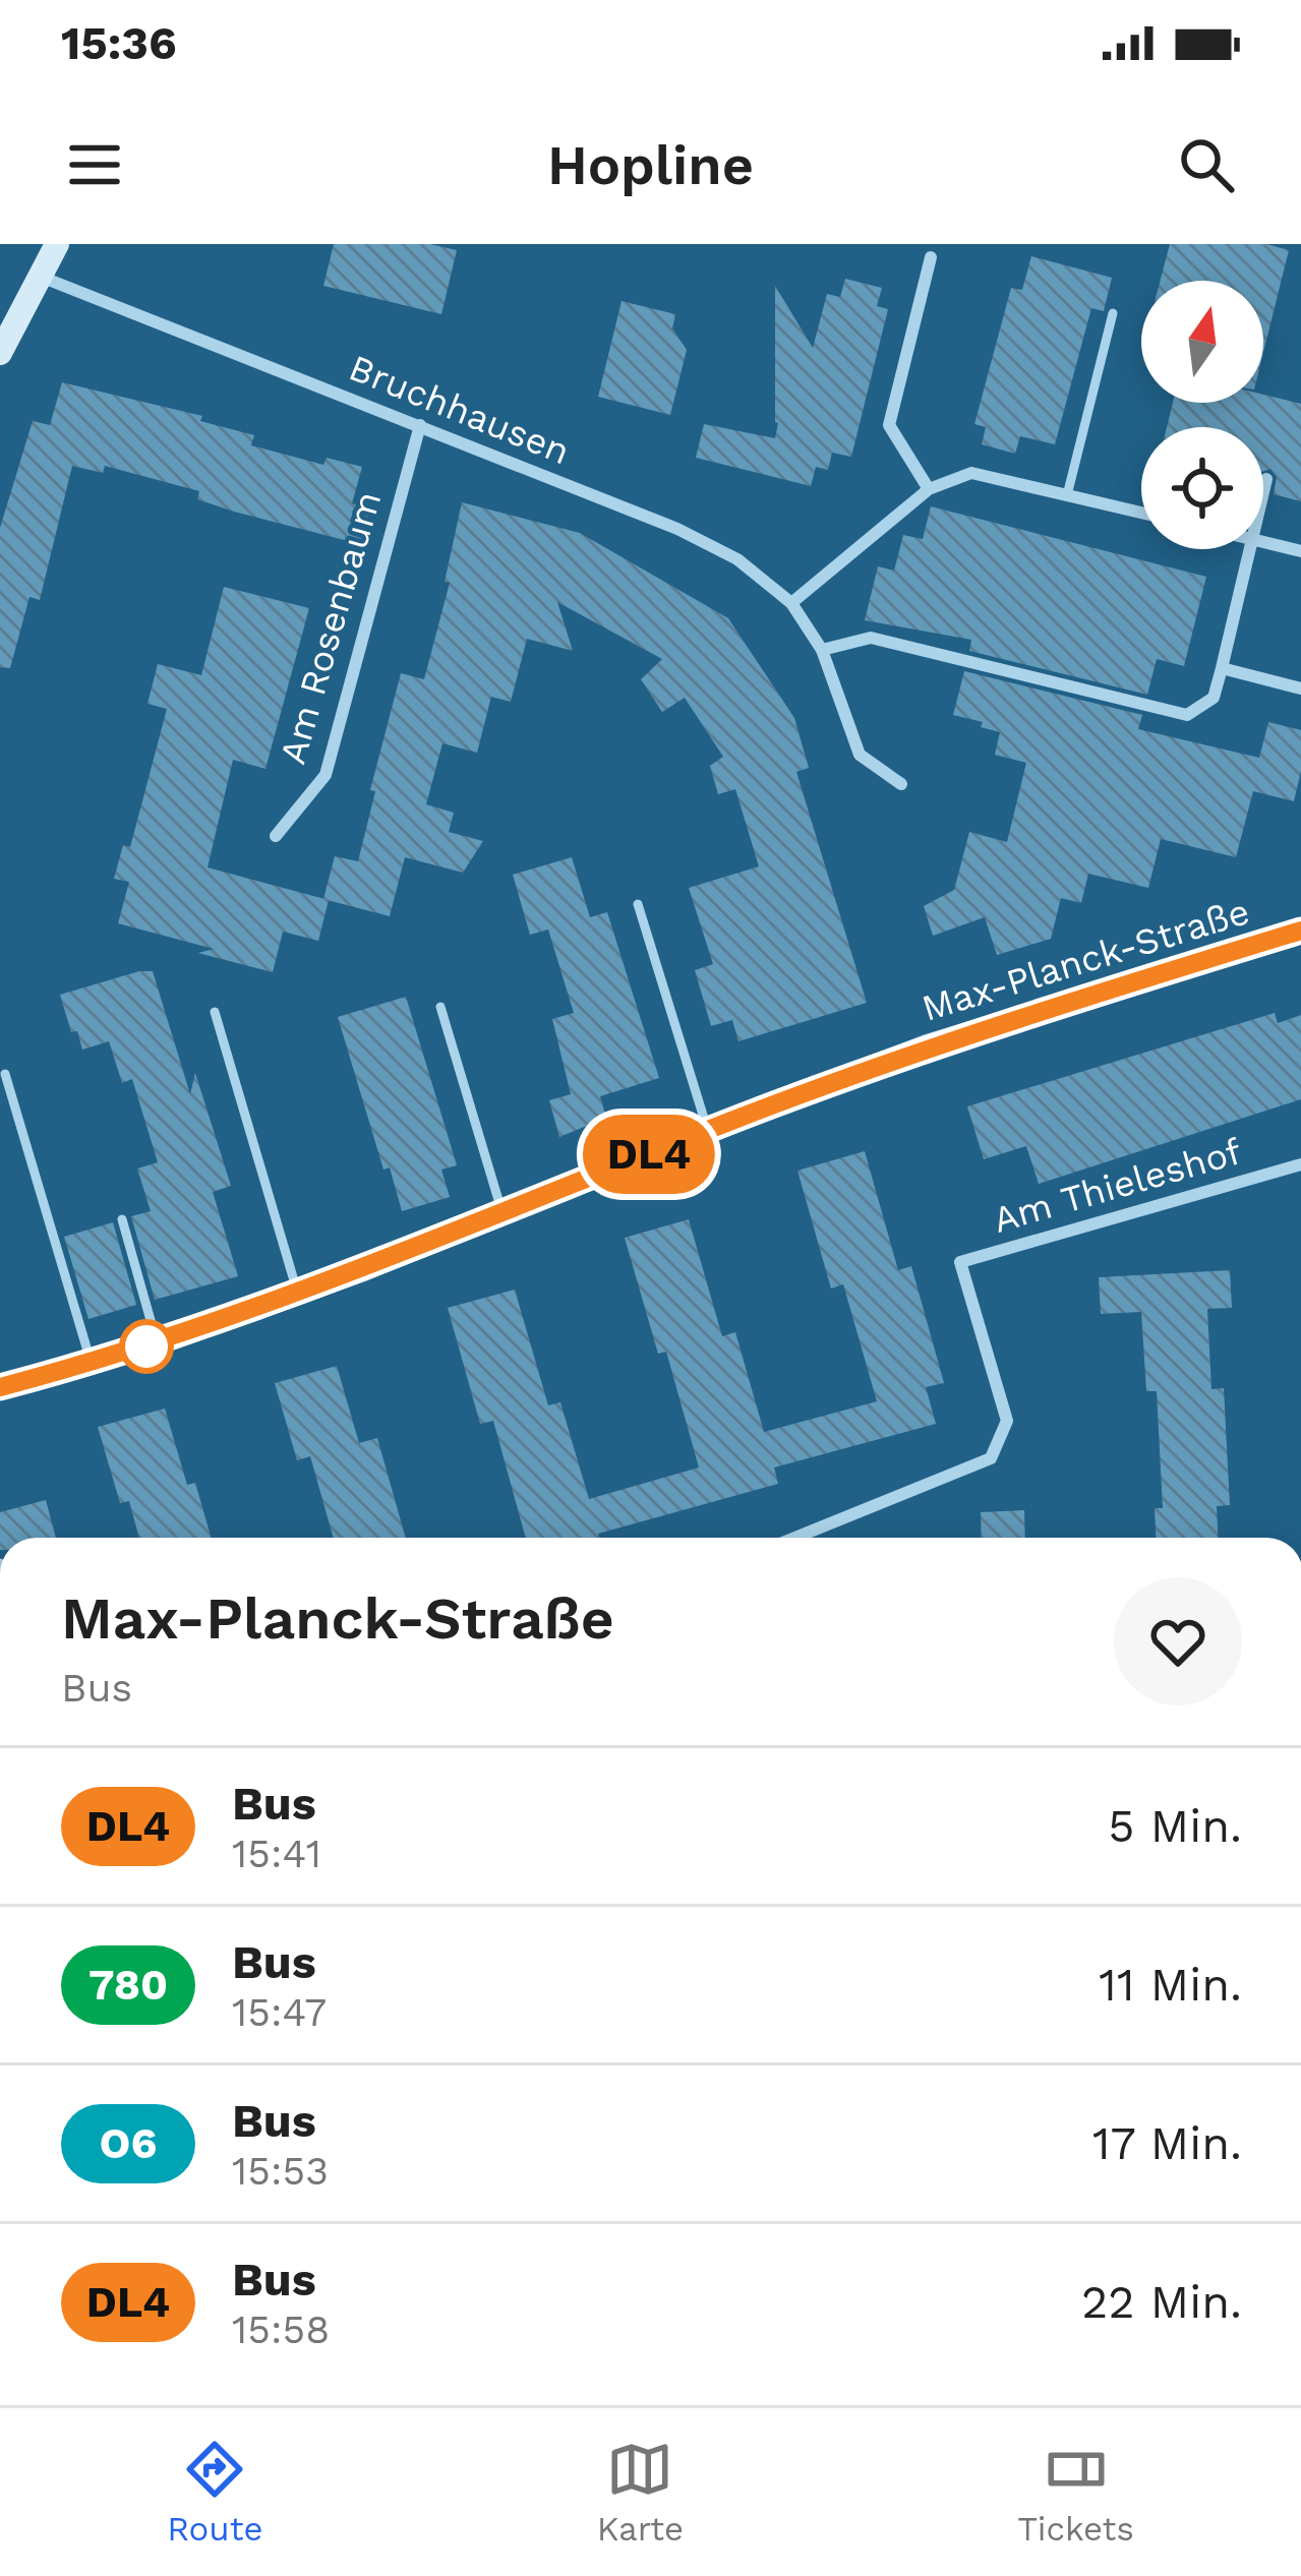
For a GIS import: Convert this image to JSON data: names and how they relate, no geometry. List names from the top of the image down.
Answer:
{
  "streets": {
    "street": [
      "Bruchhausen",
      "Am Rosenbaum",
      "Max-Planck-Straße",
      "Am Thieleshof"
    ]
  },
  "crossings": [
    ["Bruchhausen", "Am Rosenbaum"]
  ],
  "lines": ["bus line DL4"],
  "north": "top",
  "page": {
    "status": "15:36",
    "header": "Hopline",
    "on_map": "DL4",
    "heading": ["Max-Planck-Straße", "Bus"],
    "list": [
      {
        "mark": "DL4",
        "name": "Bus",
        "note": "15:41",
        "value": "5 Min."
      },
      {
        "mark": "780",
        "name": "Bus",
        "note": "15:47",
        "value": "11 Min."
      },
      {
        "mark": "O6",
        "name": "Bus",
        "note": "15:53",
        "value": "17 Min."
      },
      {
        "mark": "DL4",
        "name": "Bus",
        "note": "15:58",
        "value": "22 Min."
      }
    ],
    "tabs": ["Route", "Karte", "Tickets"]
  }
}
